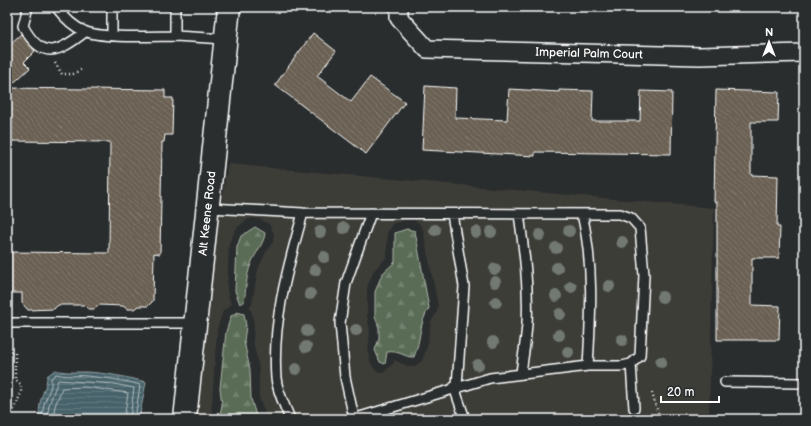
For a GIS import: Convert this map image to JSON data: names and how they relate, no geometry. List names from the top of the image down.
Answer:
{
  "streets": {
    "street": ["Imperial Palm Court", "Alt Keene Road"]
  },
  "scale_bar": "20 m",
  "north": "top"
}
